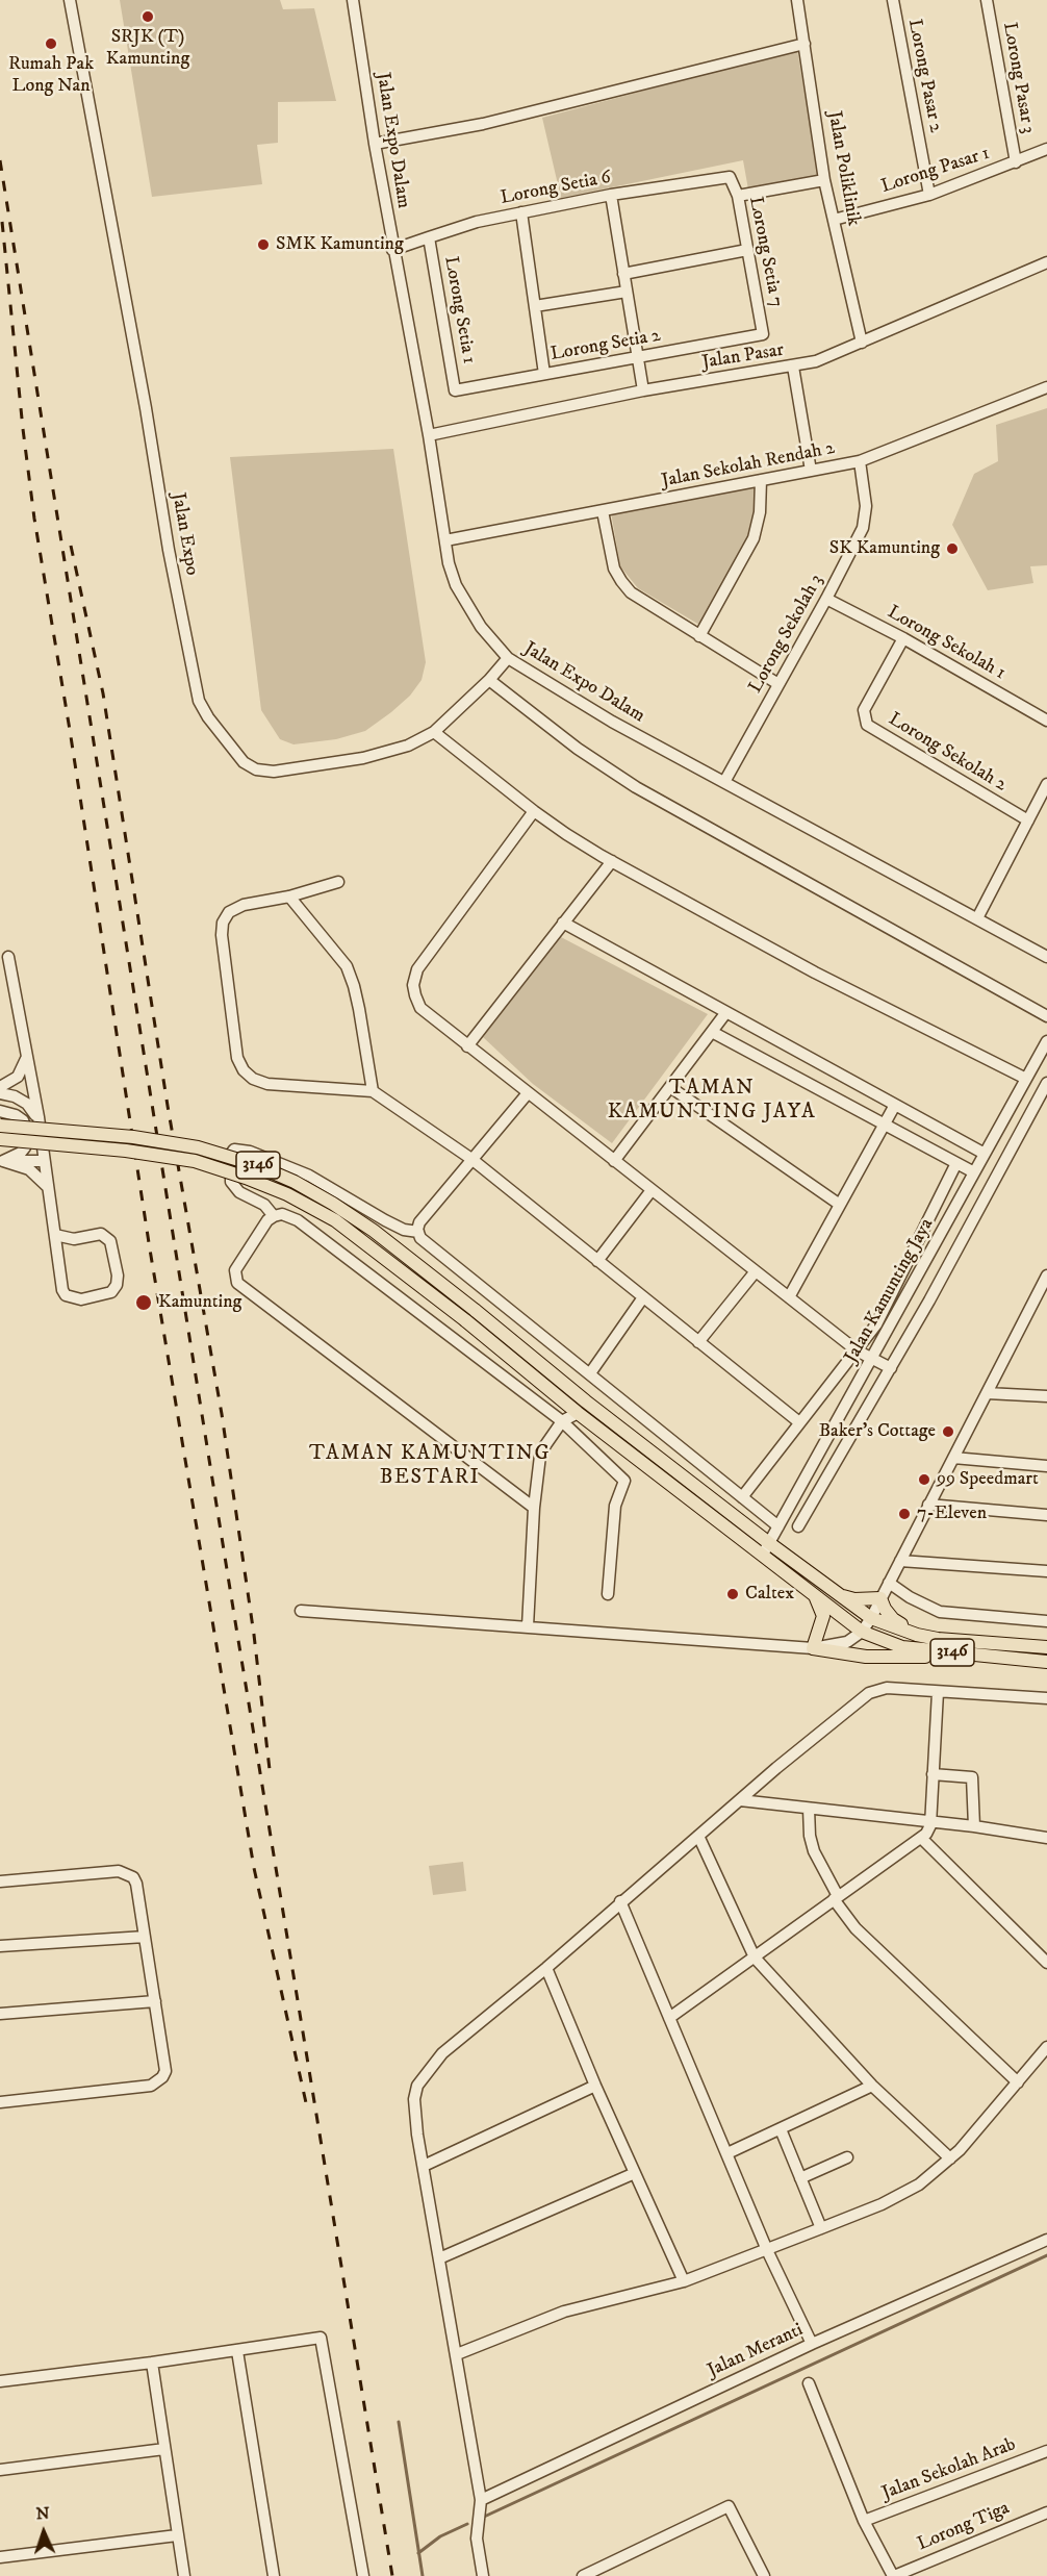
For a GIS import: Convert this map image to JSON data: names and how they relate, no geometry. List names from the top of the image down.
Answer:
{
  "streets": {
    "main road": ["3146"],
    "street": [
      "Lorong Pasar 2",
      "Lorong Pasar 3",
      "Jalan Expo Dalam",
      "Jalan Poliklinik",
      "Lorong Pasar 1",
      "Lorong Setia 6",
      "Lorong Setia 7",
      "Lorong Setia 1",
      "Lorong Setia 2",
      "Jalan Pasar",
      "Jalan Sekolah Rendah 2",
      "Jalan Expo",
      "Lorong Sekolah 3",
      "Lorong Sekolah 1",
      "Lorong Sekolah 2",
      "Jalan Kamunting Jaya",
      "Jalan Meranti",
      "Jalan Sekolah Arab",
      "Lorong Tiga"
    ]
  },
  "crossings": [
    ["Lorong Pasar 2", "Lorong Pasar 1"],
    ["Lorong Pasar 3", "Lorong Pasar 1"],
    ["Jalan Expo Dalam", "Lorong Setia 6"],
    ["Jalan Expo Dalam", "Jalan Pasar"],
    ["Jalan Expo Dalam", "Jalan Sekolah Rendah 2"],
    ["Jalan Expo Dalam", "Jalan Expo"],
    ["Jalan Expo Dalam", "Lorong Sekolah 3"],
    ["Jalan Poliklinik", "Lorong Pasar 1"],
    ["Jalan Poliklinik", "Jalan Pasar"],
    ["Lorong Setia 6", "Lorong Setia 7"],
    ["Lorong Setia 6", "Lorong Setia 1"],
    ["Lorong Setia 7", "Lorong Setia 2"],
    ["Lorong Setia 1", "Lorong Setia 2"],
    ["Jalan Sekolah Rendah 2", "Lorong Sekolah 3"],
    ["Lorong Sekolah 3", "Lorong Sekolah 1"],
    ["Lorong Sekolah 1", "Lorong Sekolah 2"],
    ["3146", "Jalan Kamunting Jaya"]
  ],
  "districts": ["TAMAN KAMUNTING JAYA", "TAMAN KAMUNTING BESTARI"],
  "places": [
    "SRJK (T) Kamunting",
    "Rumah Pak Long Nan",
    "SMK Kamunting",
    "SK Kamunting",
    "Kamunting",
    "Baker's Cottage",
    "99 Speedmart",
    "7-Eleven",
    "Caltex"
  ],
  "north": "top"
}
